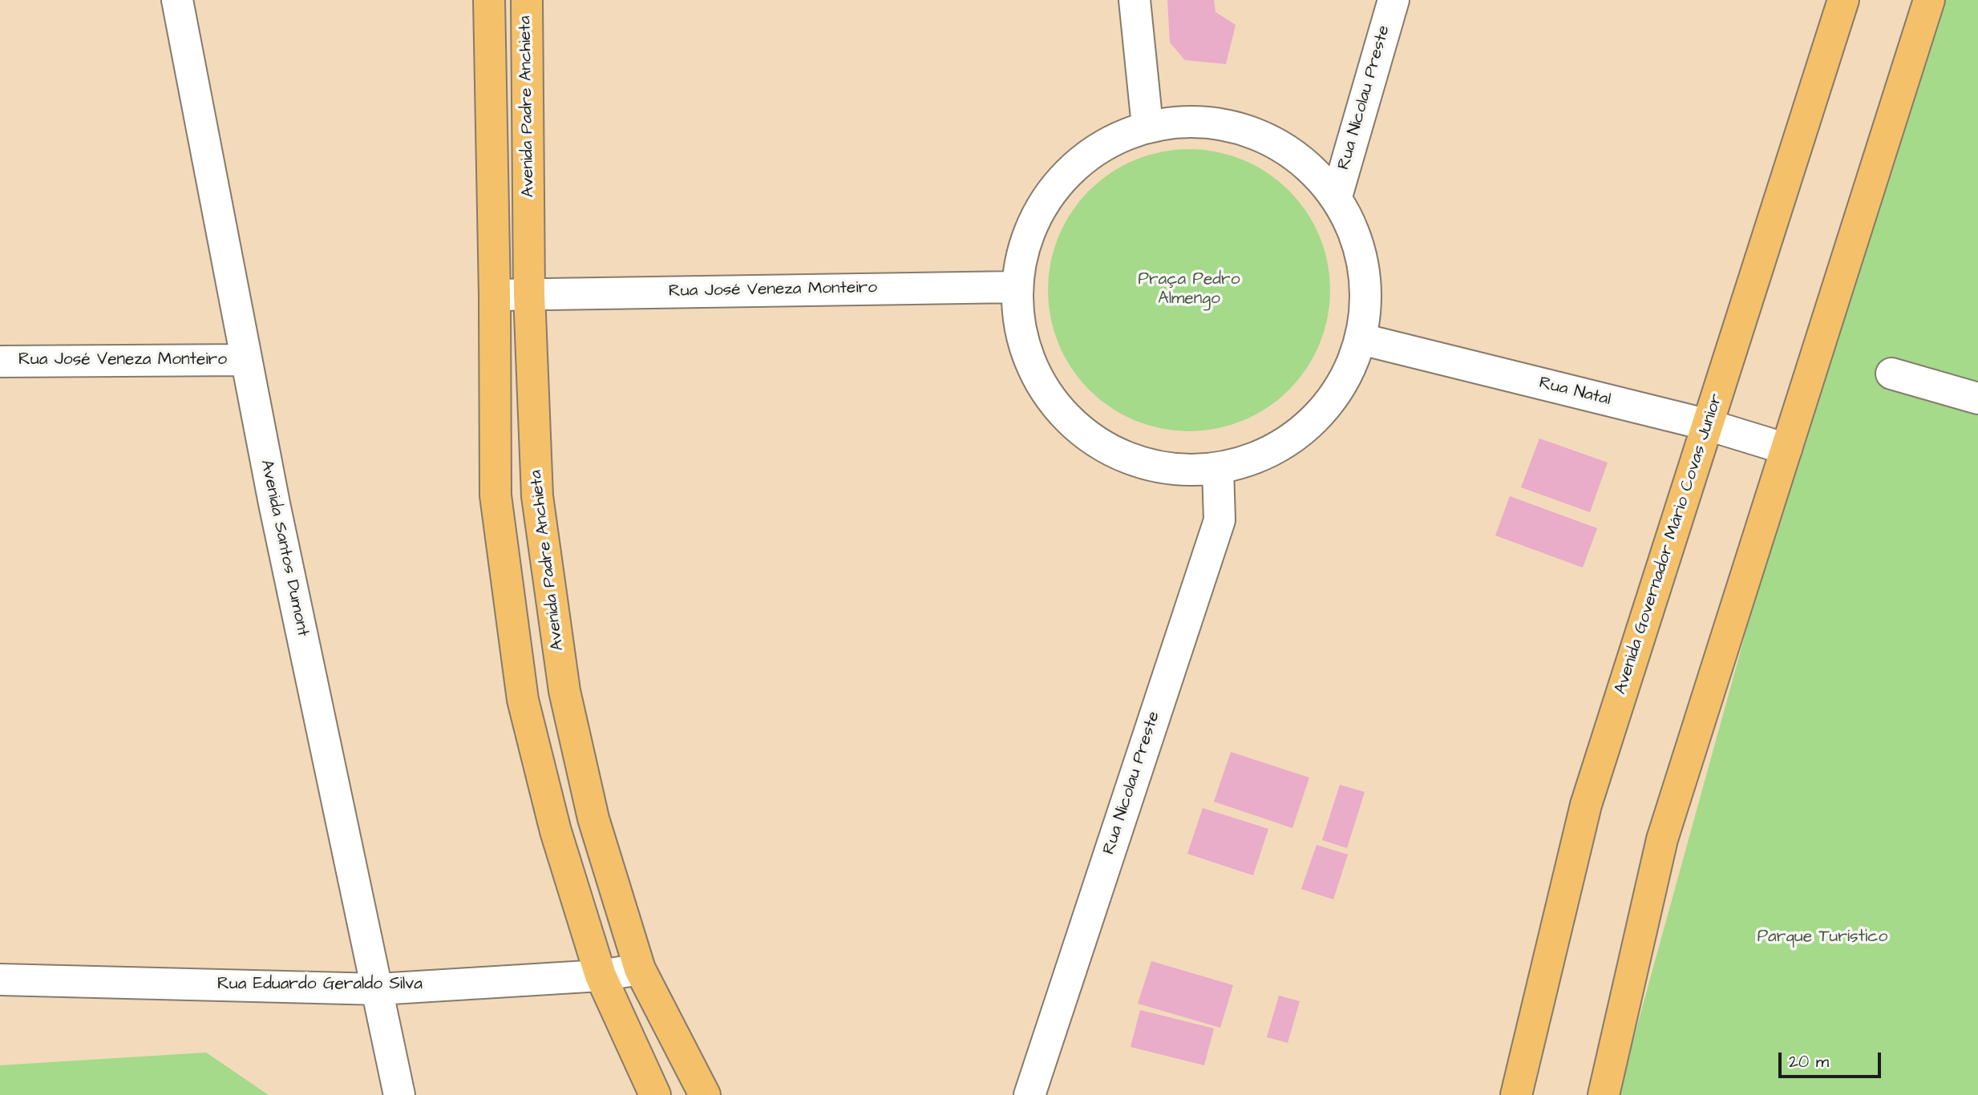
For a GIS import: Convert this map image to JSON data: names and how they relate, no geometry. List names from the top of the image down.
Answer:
{
  "streets": {
    "main road": ["Avenida Padre Anchieta", "Avenida Governador Mário Covas Junior"],
    "street": [
      "Rua Nicolau Preste",
      "Rua José Veneza Monteiro",
      "Rua Natal",
      "Avenida Santos Dumont",
      "Rua Eduardo Geraldo Silva"
    ]
  },
  "crossings": [
    ["Avenida Padre Anchieta", "Rua José Veneza Monteiro"],
    ["Avenida Padre Anchieta", "Rua Eduardo Geraldo Silva"],
    ["Rua José Veneza Monteiro", "Avenida Santos Dumont"],
    ["Rua Natal", "Avenida Governador Mário Covas Junior"],
    ["Avenida Santos Dumont", "Rua Eduardo Geraldo Silva"]
  ],
  "parks": ["Praça Pedro Almengo", "Parque Turístico"],
  "scale_bar": "20 m"
}
